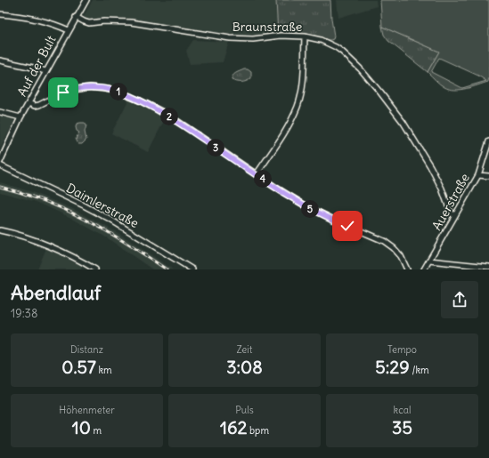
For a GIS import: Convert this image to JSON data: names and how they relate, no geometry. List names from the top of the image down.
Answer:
{
  "streets": {
    "street": [
      "Braunstraße",
      "Auf der Bult",
      "Auerstraße",
      "Daimlerstraße"
    ]
  },
  "crossings": [
    ["Braunstraße", "Auf der Bult"],
    ["Braunstraße", "Auerstraße"]
  ],
  "page": {
    "pins": [
      "1",
      "2",
      "3",
      "4",
      "5"
    ],
    "heading": ["Abendlauf", "19:38"],
    "stats": [
      ["Distanz", "0.57 km"],
      ["Zeit", "3:08"],
      ["Tempo", "5:29 /km"],
      ["Höhenmeter", "10 m"],
      ["Puls", "162 bpm"],
      ["kcal", "35"]
    ]
  }
}
